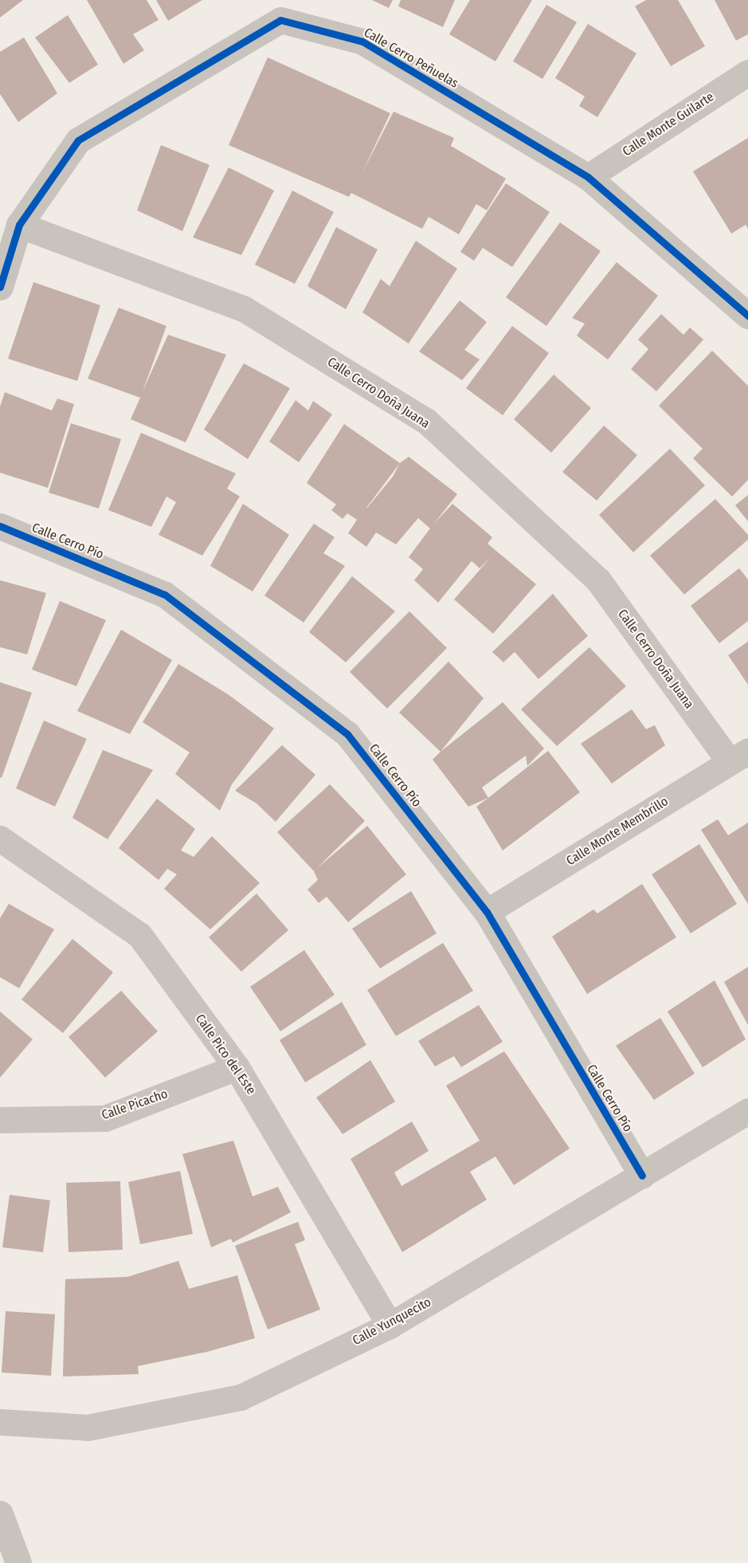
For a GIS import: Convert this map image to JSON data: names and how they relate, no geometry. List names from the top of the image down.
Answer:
{
  "streets": {
    "street": [
      "Calle Cerro Peñuelas",
      "Calle Monte Guilarte",
      "Calle Cerro Doña Juana",
      "Calle Cerro Pío",
      "Calle Monte Membrillo",
      "Calle Pico del Este",
      "Calle Picacho",
      "Calle Yunquecito"
    ]
  },
  "crossings": [
    ["Calle Cerro Peñuelas", "Calle Monte Guilarte"],
    ["Calle Cerro Peñuelas", "Calle Cerro Doña Juana"],
    ["Calle Cerro Doña Juana", "Calle Monte Membrillo"],
    ["Calle Cerro Pío", "Calle Monte Membrillo"],
    ["Calle Cerro Pío", "Calle Yunquecito"],
    ["Calle Pico del Este", "Calle Picacho"],
    ["Calle Pico del Este", "Calle Yunquecito"]
  ]
}
